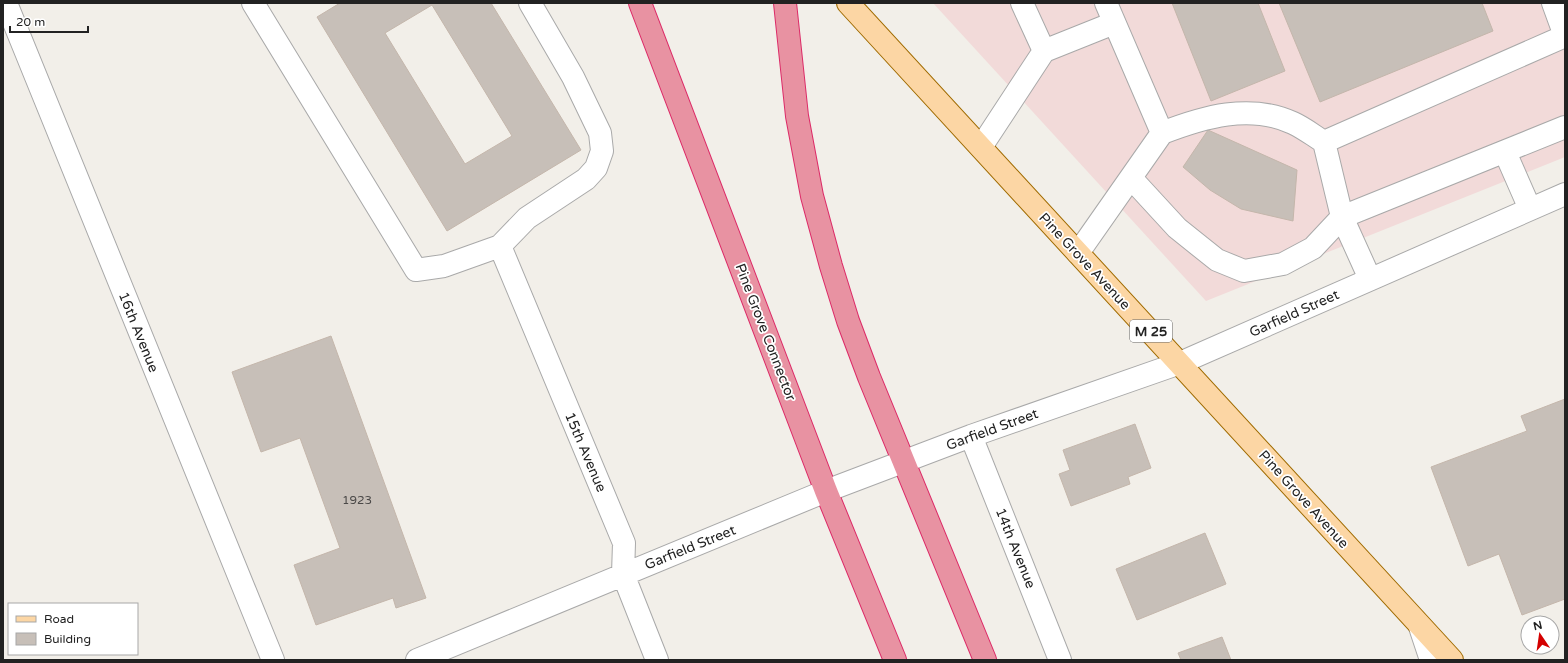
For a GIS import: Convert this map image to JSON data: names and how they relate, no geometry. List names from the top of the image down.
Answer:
{
  "streets": {
    "highway": ["Pine Grove Connector"],
    "main road": ["Pine Grove Avenue", "M 25"],
    "street": [
      "Garfield Street",
      "16th Avenue",
      "15th Avenue",
      "14th Avenue"
    ]
  },
  "crossings": [
    ["Pine Grove Avenue", "Garfield Street"],
    ["Garfield Street", "Pine Grove Connector"],
    ["Garfield Street", "15th Avenue"],
    ["Garfield Street", "14th Avenue"]
  ],
  "house_numbers": ["1923"],
  "legend": ["Road", "Building"],
  "scale_bar": "20 m",
  "north": "top"
}
